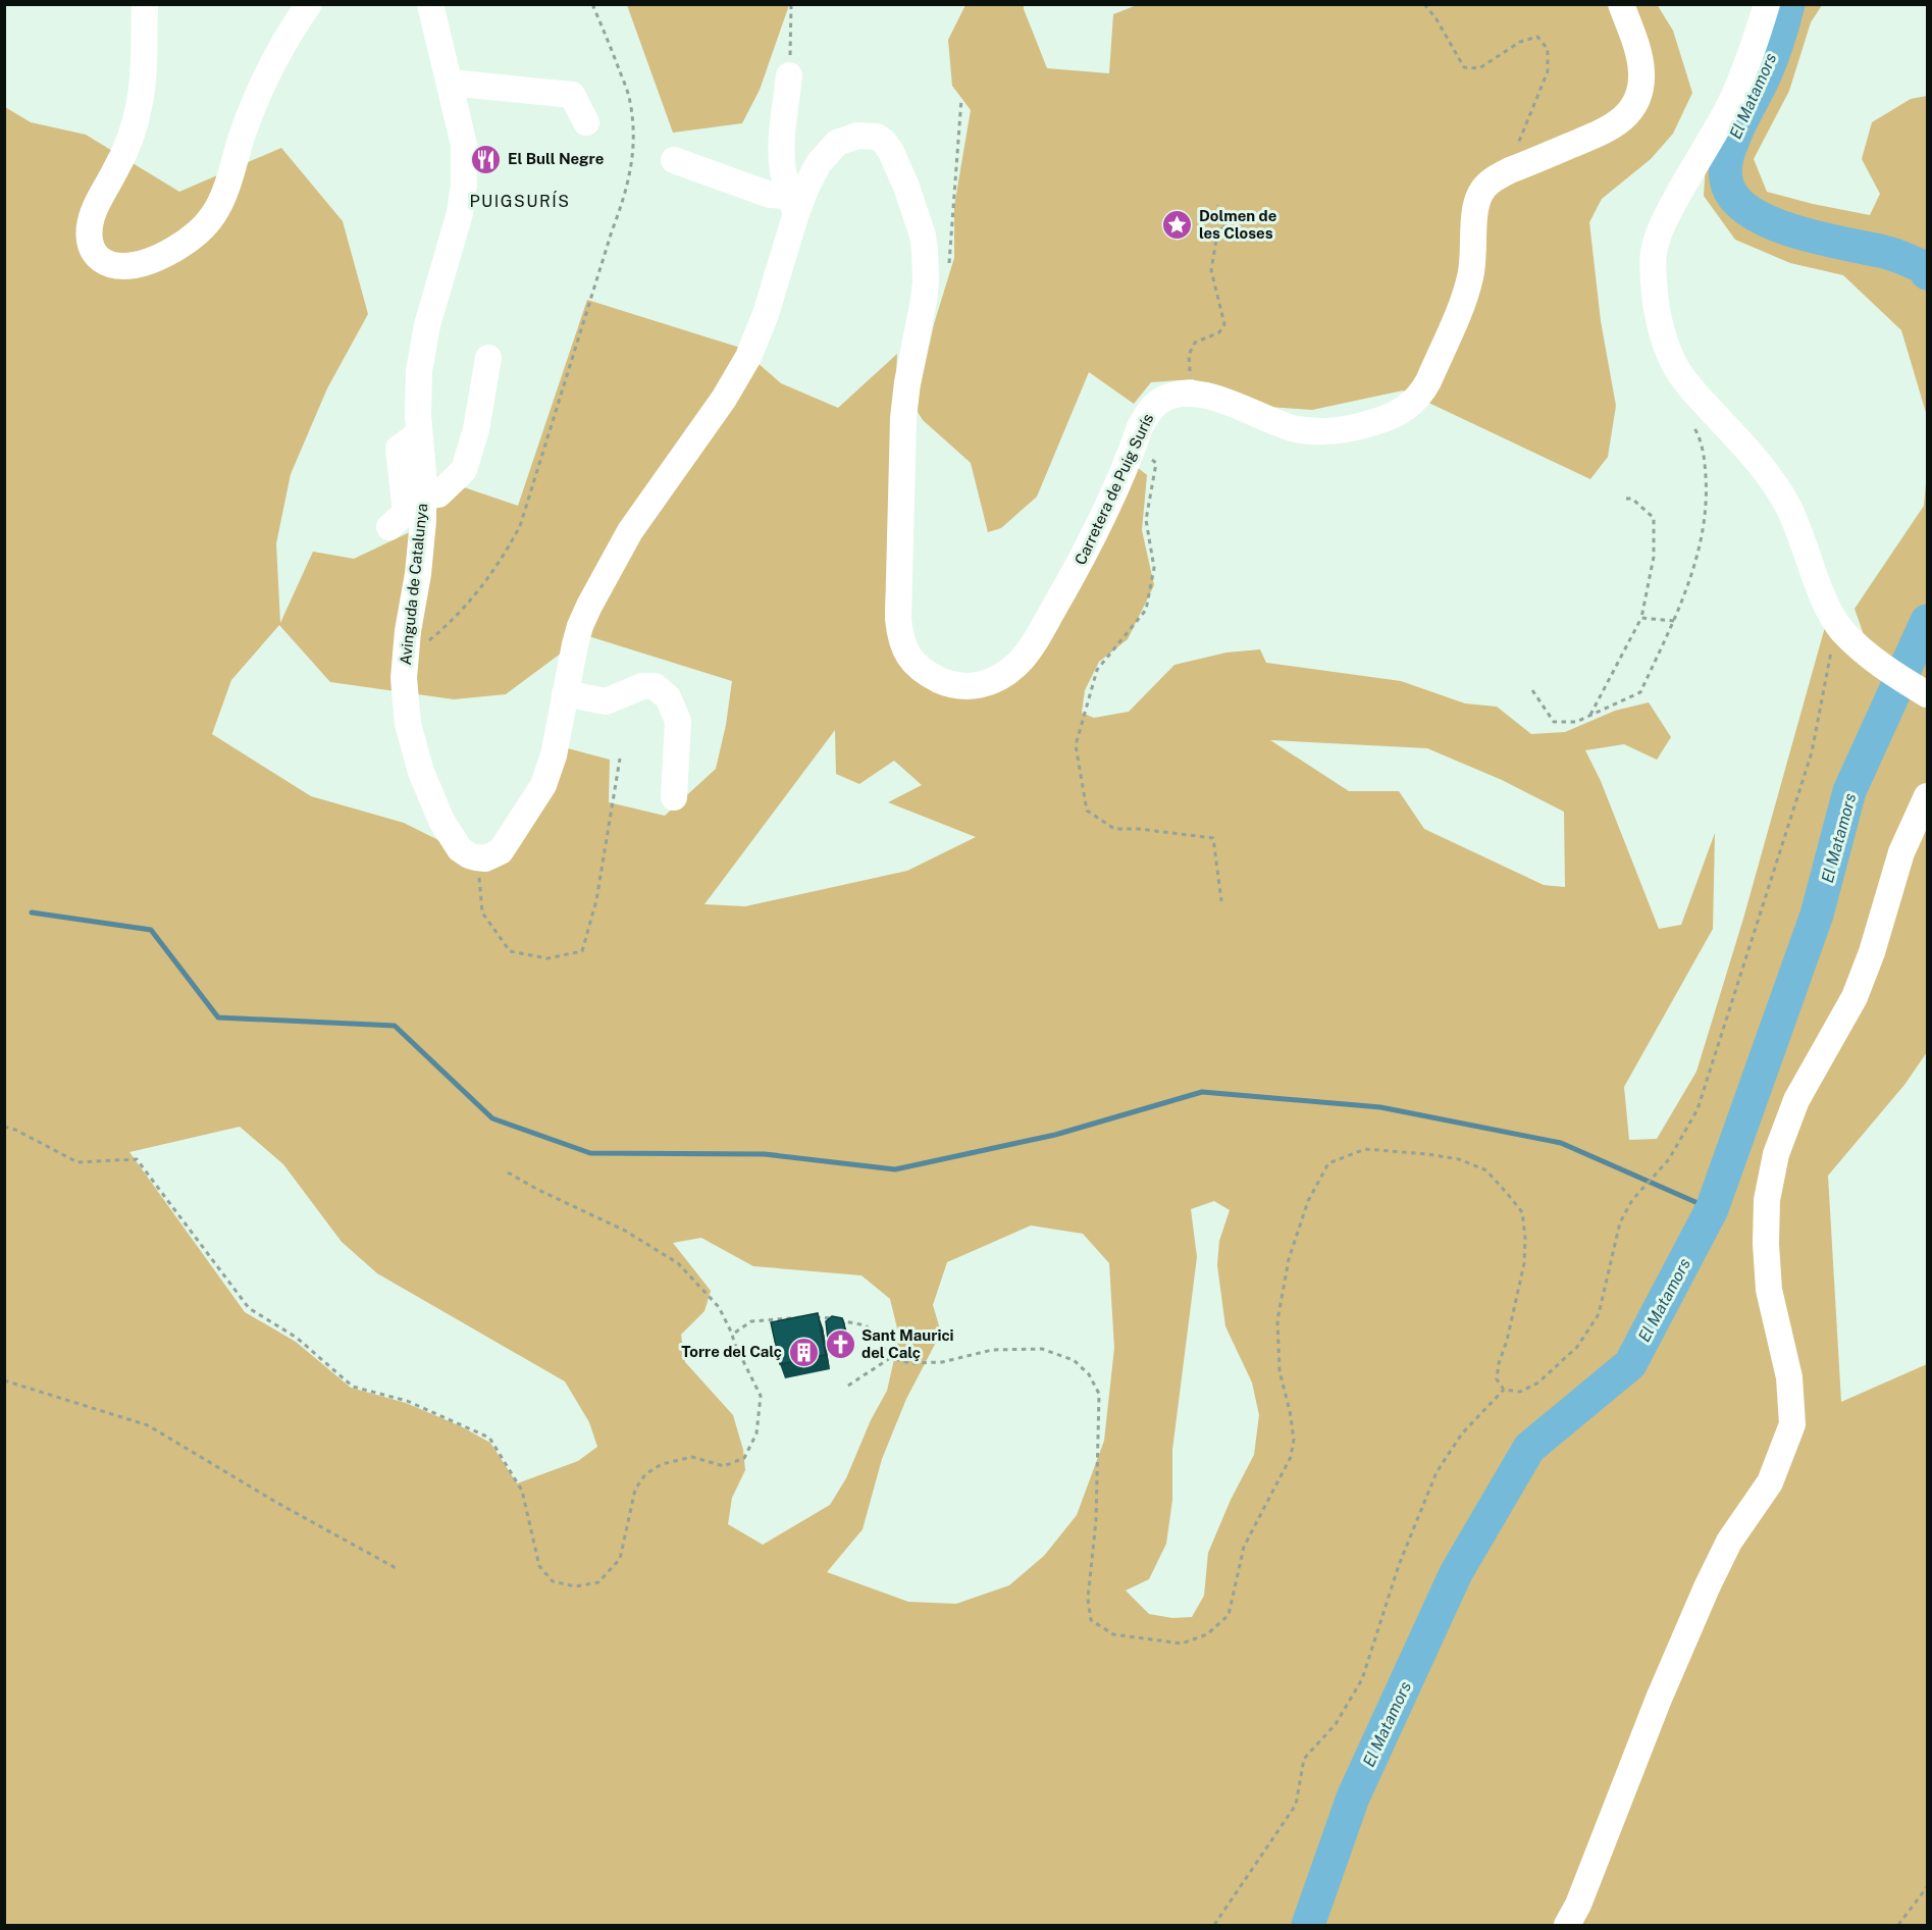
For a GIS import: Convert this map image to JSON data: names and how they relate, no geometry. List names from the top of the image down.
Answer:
{
  "streets": {
    "street": ["Carretera de Puig Surís", "Avinguda de Catalunya"]
  },
  "districts": ["PUIGSURÍS"],
  "water": ["El Matamors"],
  "places": {
    "restaurant": ["El Bull Negre"],
    "place": ["Dolmen de les Closes"],
    "church": ["Sant Maurici del Calç"],
    "building": ["Torre del Calç"]
  }
}
